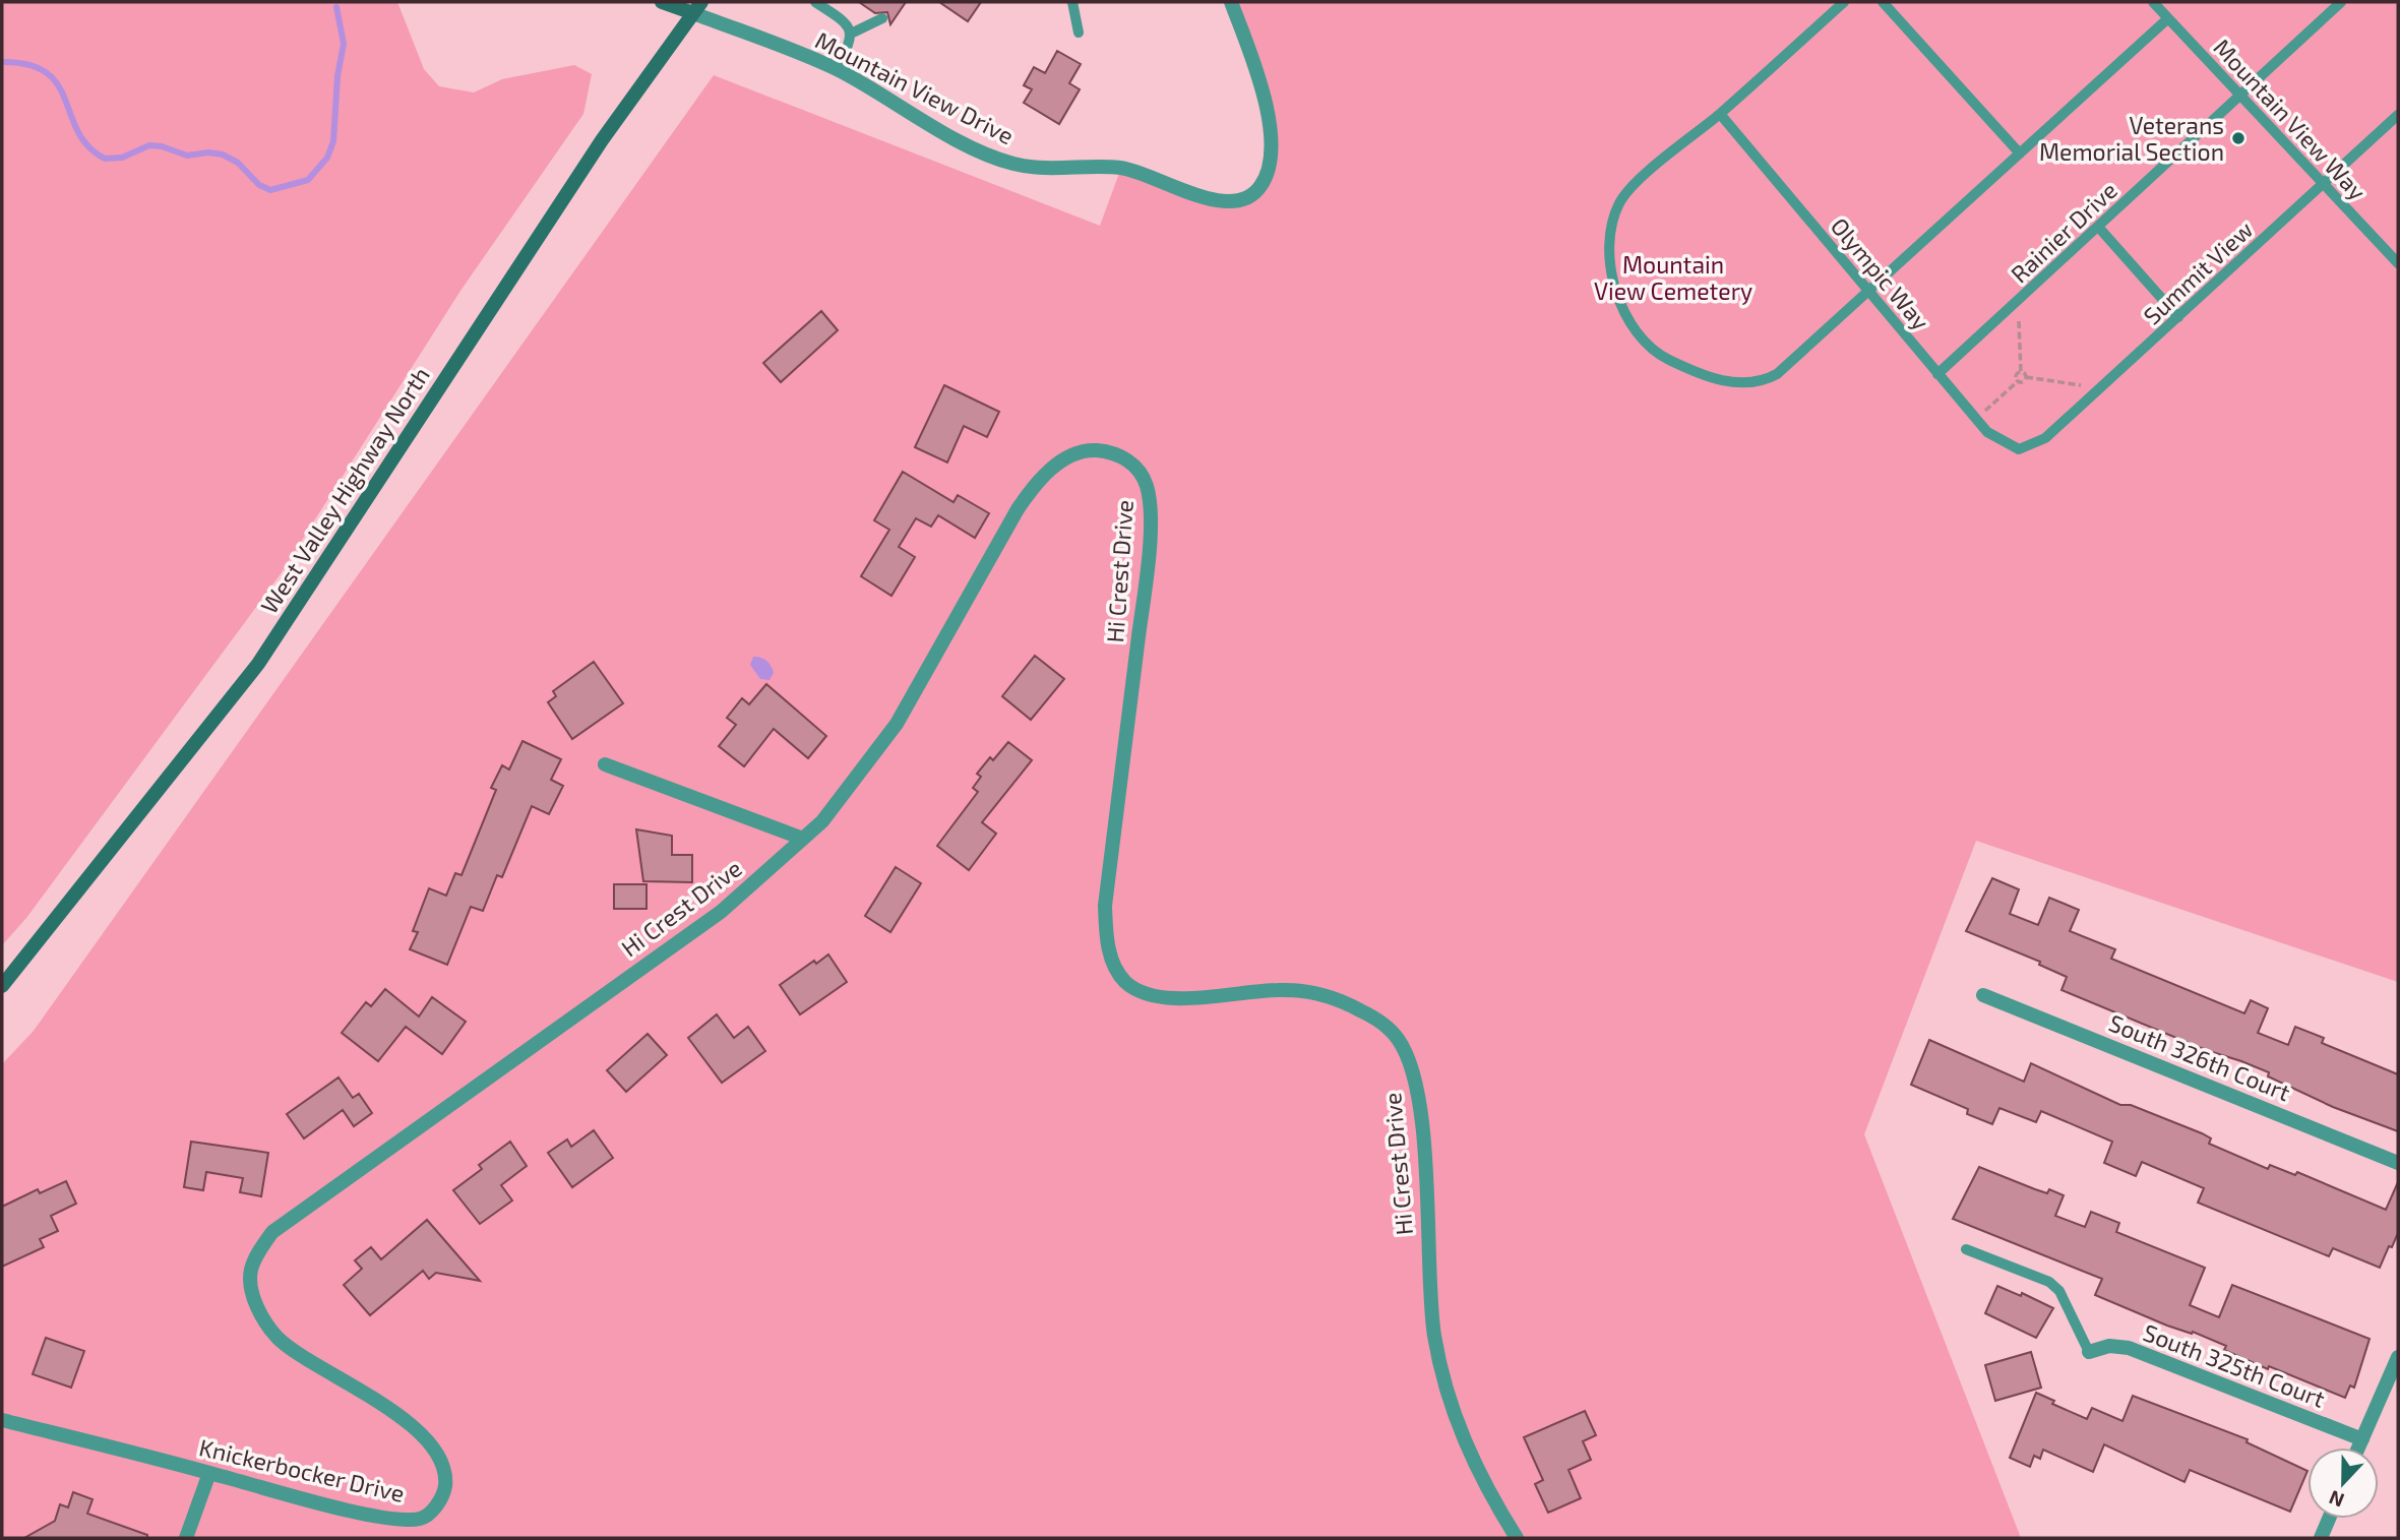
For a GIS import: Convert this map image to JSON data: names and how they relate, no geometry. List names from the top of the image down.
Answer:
{
  "streets": {
    "main road": ["West Valley Highway North"],
    "street": [
      "Mountain View Drive",
      "Hi Crest Drive",
      "South 326th Court",
      "South 325th Court",
      "Knickerbocker Drive"
    ],
    "lane": [
      "Mountain View Way",
      "Rainier Drive",
      "Summit View",
      "Olympic Way"
    ]
  },
  "crossings": [
    ["Mountain View Drive", "West Valley Highway North"],
    ["Mountain View Way", "Rainier Drive"],
    ["Mountain View Way", "Summit View"],
    ["Rainier Drive", "Olympic Way"],
    ["Summit View", "Olympic Way"],
    ["Hi Crest Drive", "Knickerbocker Drive"]
  ],
  "parks": ["Mountain View Cemetery"],
  "places": ["Veterans Memorial Section"],
  "north": "bottom"
}
